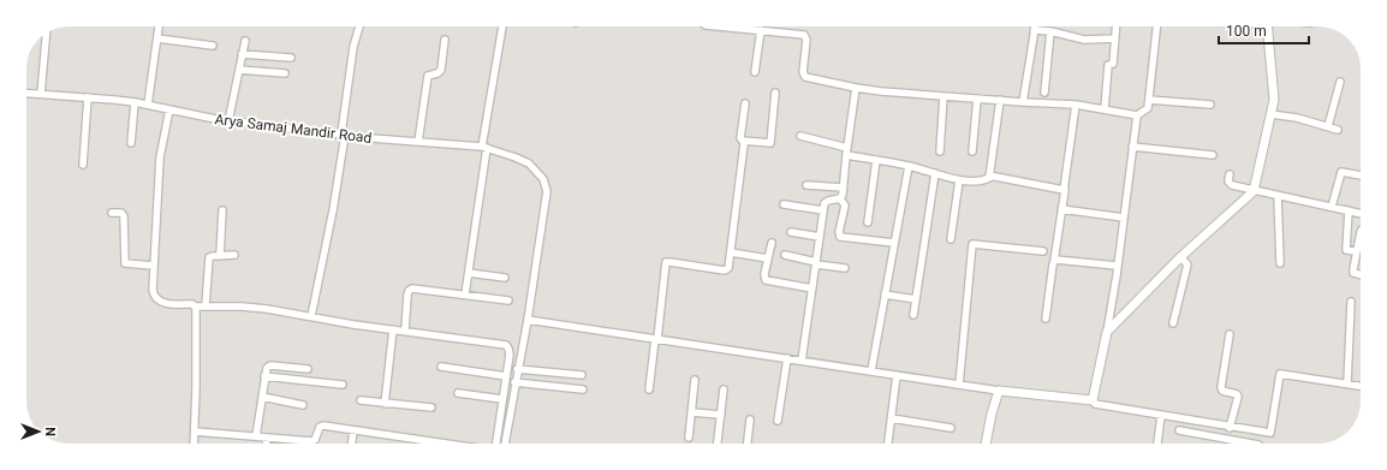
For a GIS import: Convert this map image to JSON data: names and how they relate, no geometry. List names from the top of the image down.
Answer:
{
  "streets": {
    "street": ["Arya Samaj Mandir Road"]
  },
  "scale_bar": "100 m",
  "north": "right"
}
